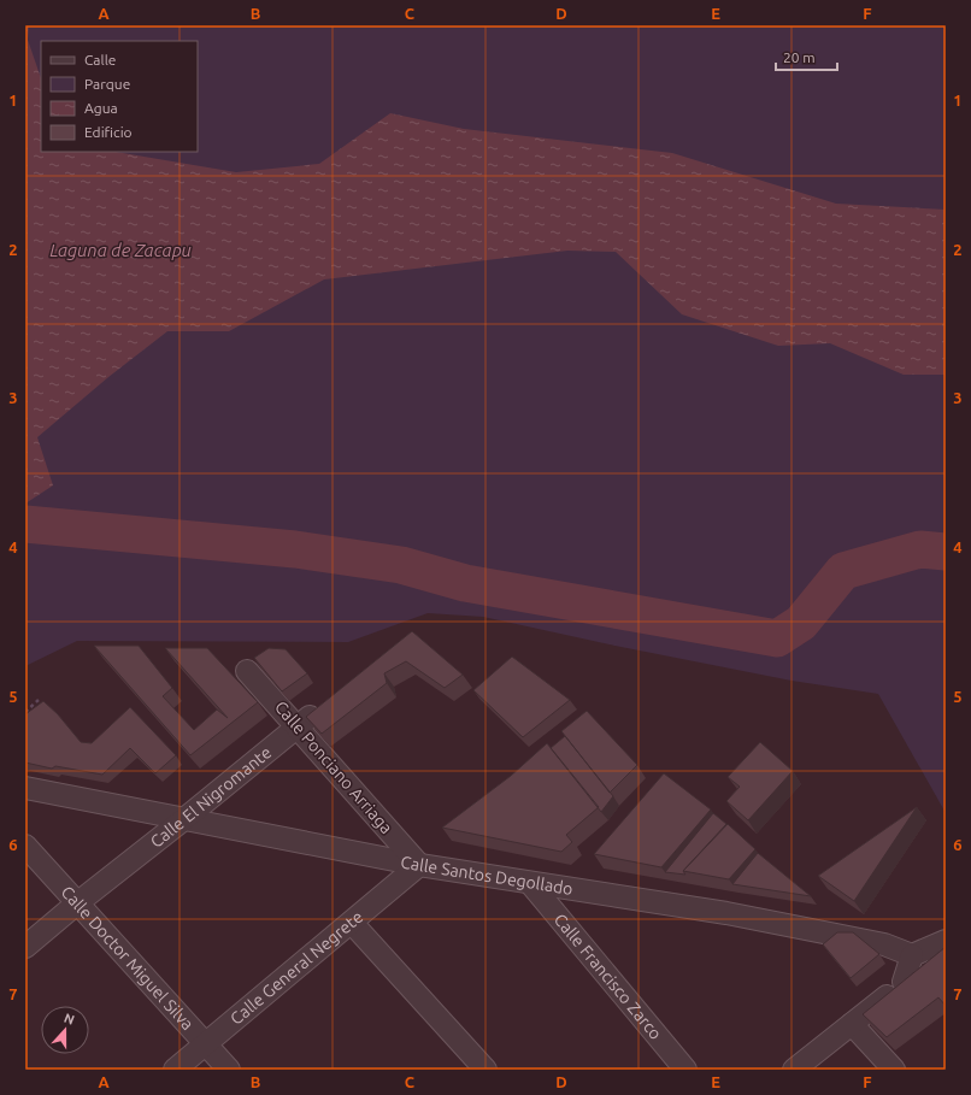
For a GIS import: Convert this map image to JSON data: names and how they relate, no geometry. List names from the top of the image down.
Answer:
{
  "streets": {
    "street": [
      "Calle Ponciano Arriaga",
      "Calle El Nigromante",
      "Calle Santos Degollado",
      "Calle Doctor Miguel Silva",
      "Calle General Negrete",
      "Calle Francisco Zarco"
    ]
  },
  "crossings": [
    ["Calle Ponciano Arriaga", "Calle El Nigromante"],
    ["Calle Ponciano Arriaga", "Calle Santos Degollado"],
    ["Calle Ponciano Arriaga", "Calle General Negrete"],
    ["Calle El Nigromante", "Calle Santos Degollado"],
    ["Calle El Nigromante", "Calle Doctor Miguel Silva"],
    ["Calle Santos Degollado", "Calle General Negrete"],
    ["Calle Santos Degollado", "Calle Francisco Zarco"],
    ["Calle Doctor Miguel Silva", "Calle General Negrete"]
  ],
  "water": ["Laguna de Zacapu"],
  "legend": [
    "Calle",
    "Parque",
    "Agua",
    "Edificio"
  ],
  "scale_bar": "20 m",
  "north": "top",
  "grid": {
    "columns": [
      "A",
      "B",
      "C",
      "D",
      "E",
      "F"
    ],
    "rows": [
      "1",
      "2",
      "3",
      "4",
      "5",
      "6",
      "7"
    ]
  }
}
